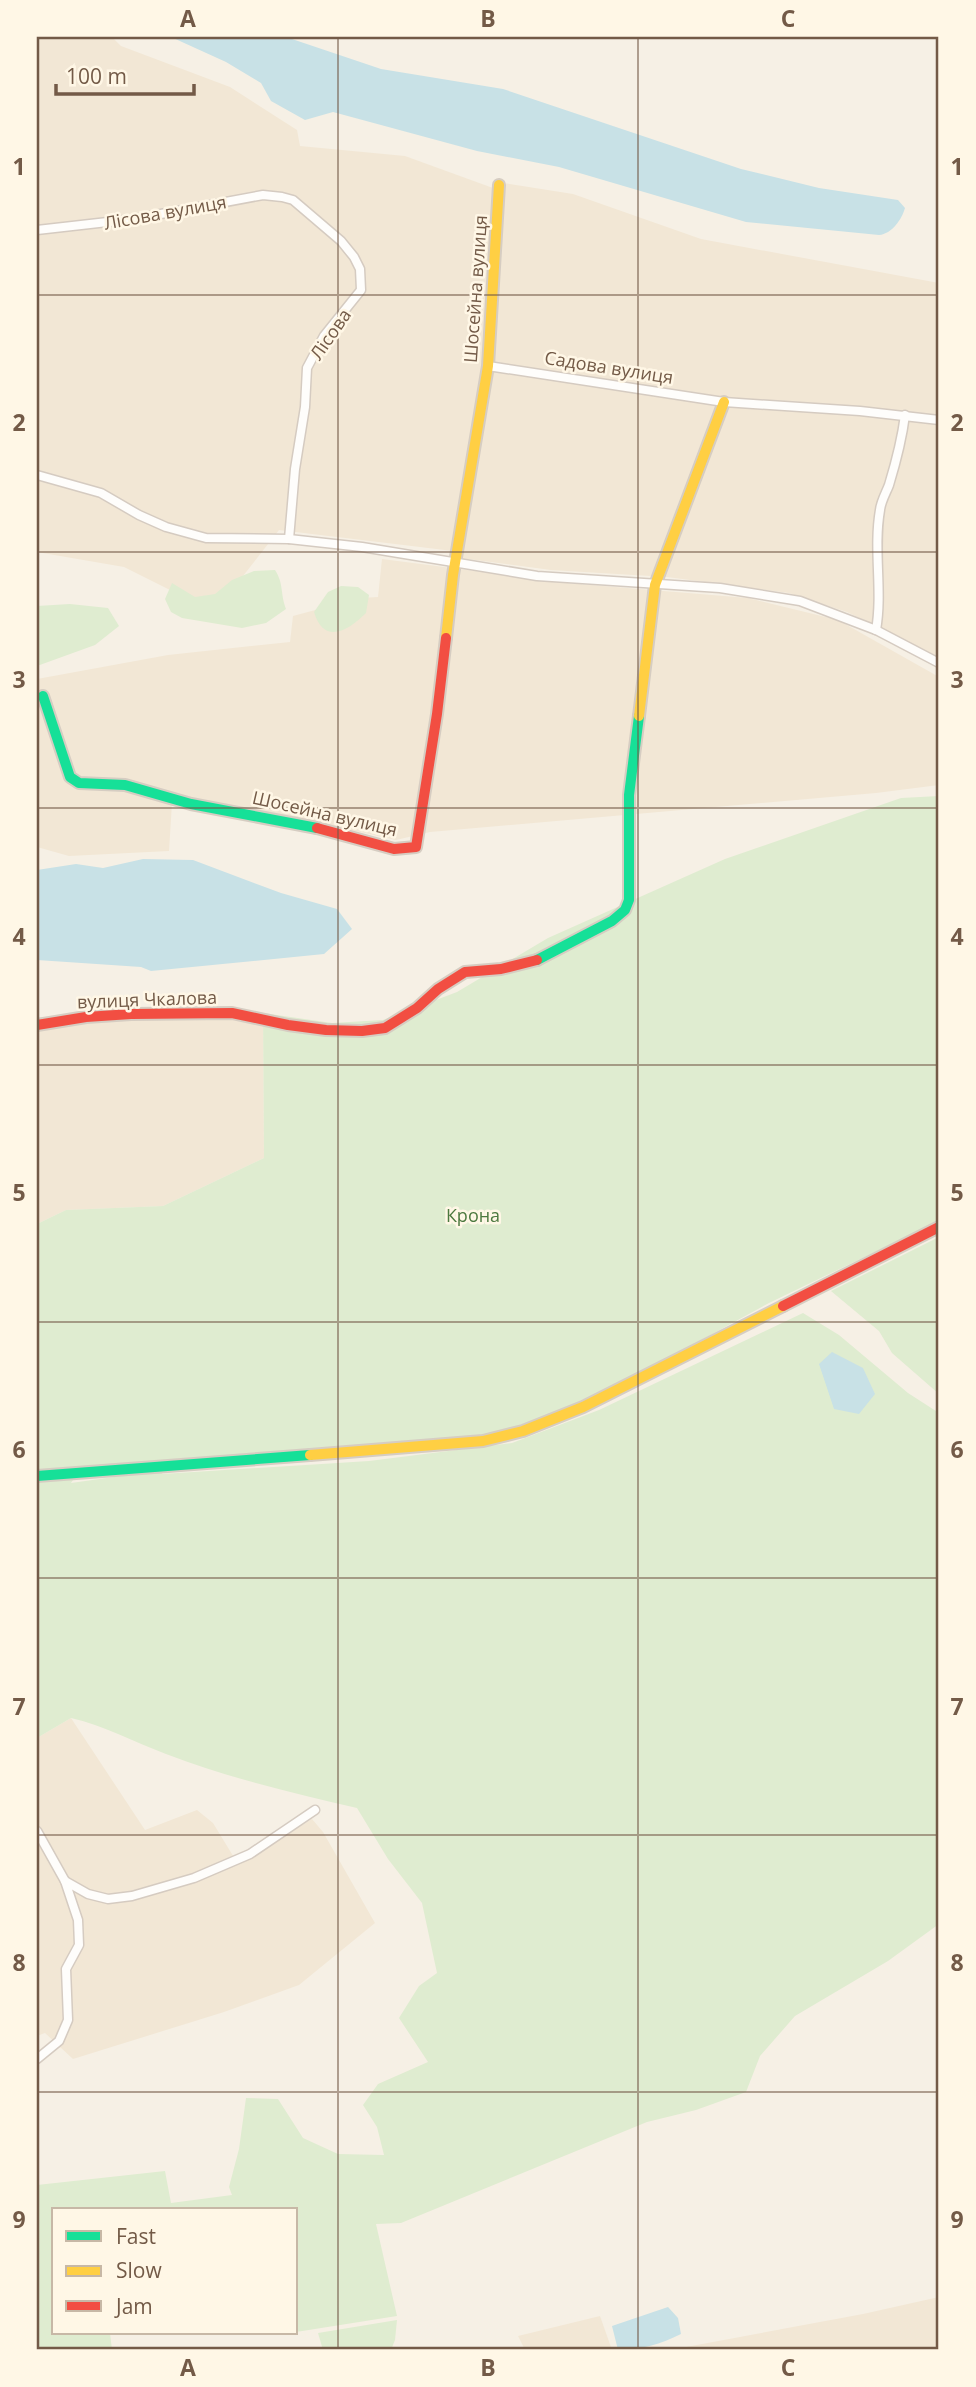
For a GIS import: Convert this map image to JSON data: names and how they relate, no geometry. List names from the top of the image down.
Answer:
{
  "streets": {
    "street": [
      "Лісова вулиця",
      "Шосейна вулиця",
      "Лісова",
      "Садова вулиця",
      "вулиця Чкалова"
    ]
  },
  "crossings": [
    ["Лісова вулиця", "Лісова"],
    ["Шосейна вулиця", "Садова вулиця"]
  ],
  "parks": ["Крона"],
  "legend": ["Fast", "Slow", "Jam"],
  "scale_bar": "100 m",
  "grid": {
    "columns": ["A", "B", "C"],
    "rows": [
      "1",
      "2",
      "3",
      "4",
      "5",
      "6",
      "7",
      "8",
      "9"
    ]
  }
}
